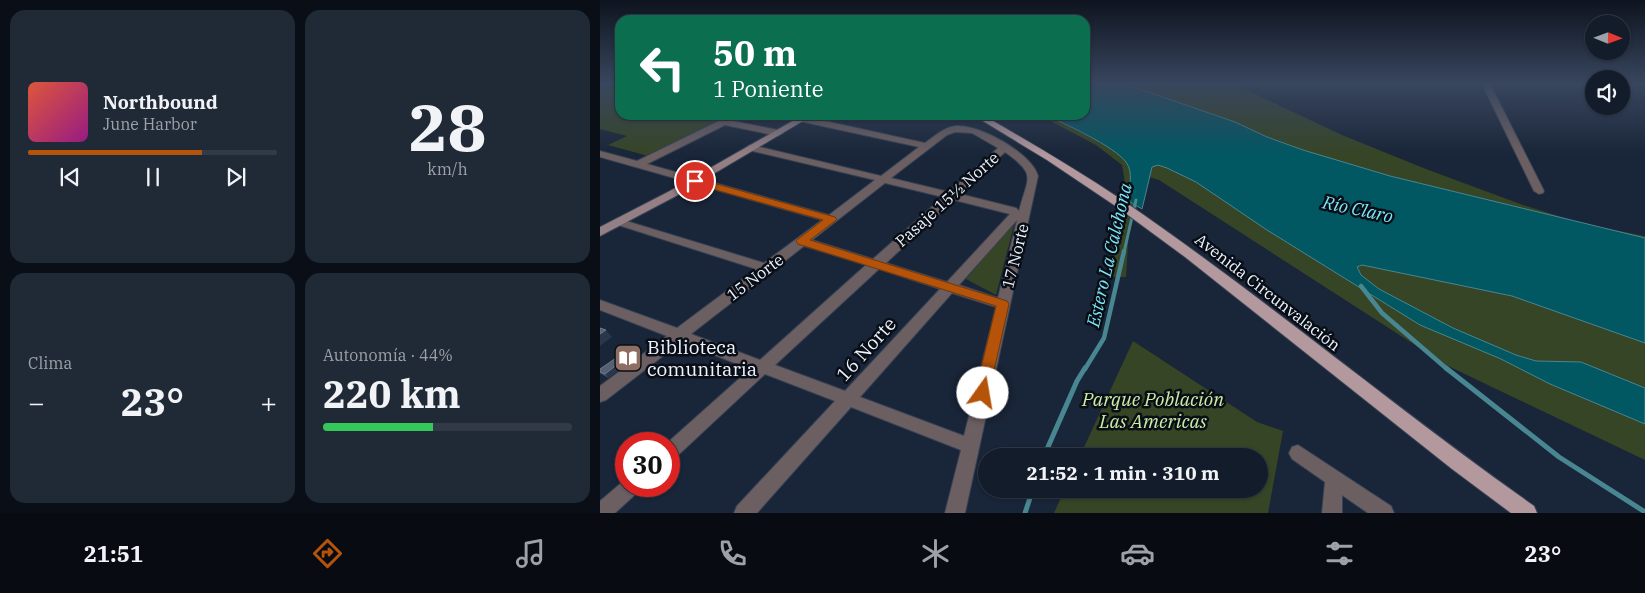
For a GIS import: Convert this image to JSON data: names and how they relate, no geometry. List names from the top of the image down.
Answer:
{
  "streets": {
    "main road": ["Avenida Circunvalación"],
    "street": [
      "Pasaje 15½ Norte",
      "17 Norte",
      "15 Norte",
      "16 Norte"
    ]
  },
  "crossings": [
    ["Pasaje 15½ Norte", "17 Norte"],
    ["Pasaje 15½ Norte", "16 Norte"],
    ["17 Norte", "15 Norte"]
  ],
  "water": ["Río Claro", "Estero La Calchona"],
  "parks": ["Parque Población Las Americas"],
  "places": {
    "library": ["Biblioteca comunitaria"]
  },
  "north": "right",
  "page": {
    "tile": [
      ["28", "km/h"],
      "Clima",
      ["Autonomía · 44%", "220 km"]
    ],
    "turn": ["50 m", "1 Poniente"],
    "song": ["Northbound", "June Harbor"],
    "heat": ["−", "23°", "+"],
    "limit": "30",
    "trip": "21:52 · 1 min · 310 m",
    "tabs": ["21:51", "23°"]
  }
}
